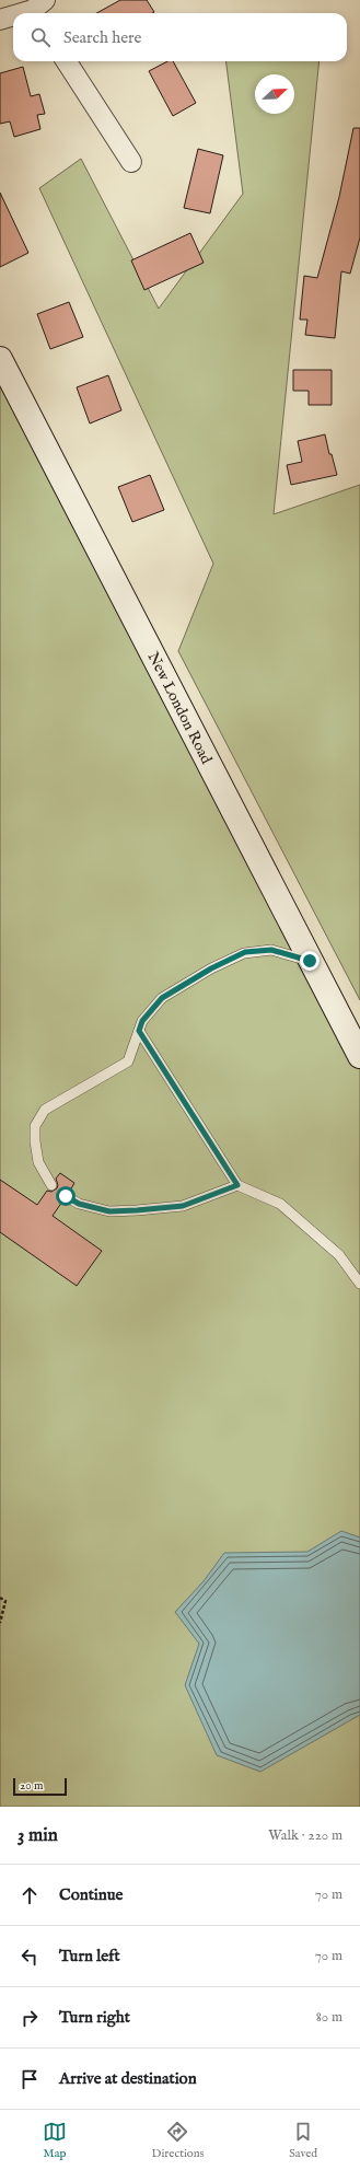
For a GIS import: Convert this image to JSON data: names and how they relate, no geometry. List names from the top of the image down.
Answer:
{
  "streets": {
    "street": ["New London Road"]
  },
  "scale_bar": "20 m",
  "north": "top right",
  "page": {
    "search": "Search here",
    "scale": "20 m",
    "heading": ["3 min", "Walk · 220 m"],
    "list": [
      ["Continue", "70 m"],
      ["Turn left", "70 m"],
      ["Turn right", "80 m"],
      "Arrive at destination"
    ],
    "nav": ["Map", "Directions", "Saved"]
  }
}
